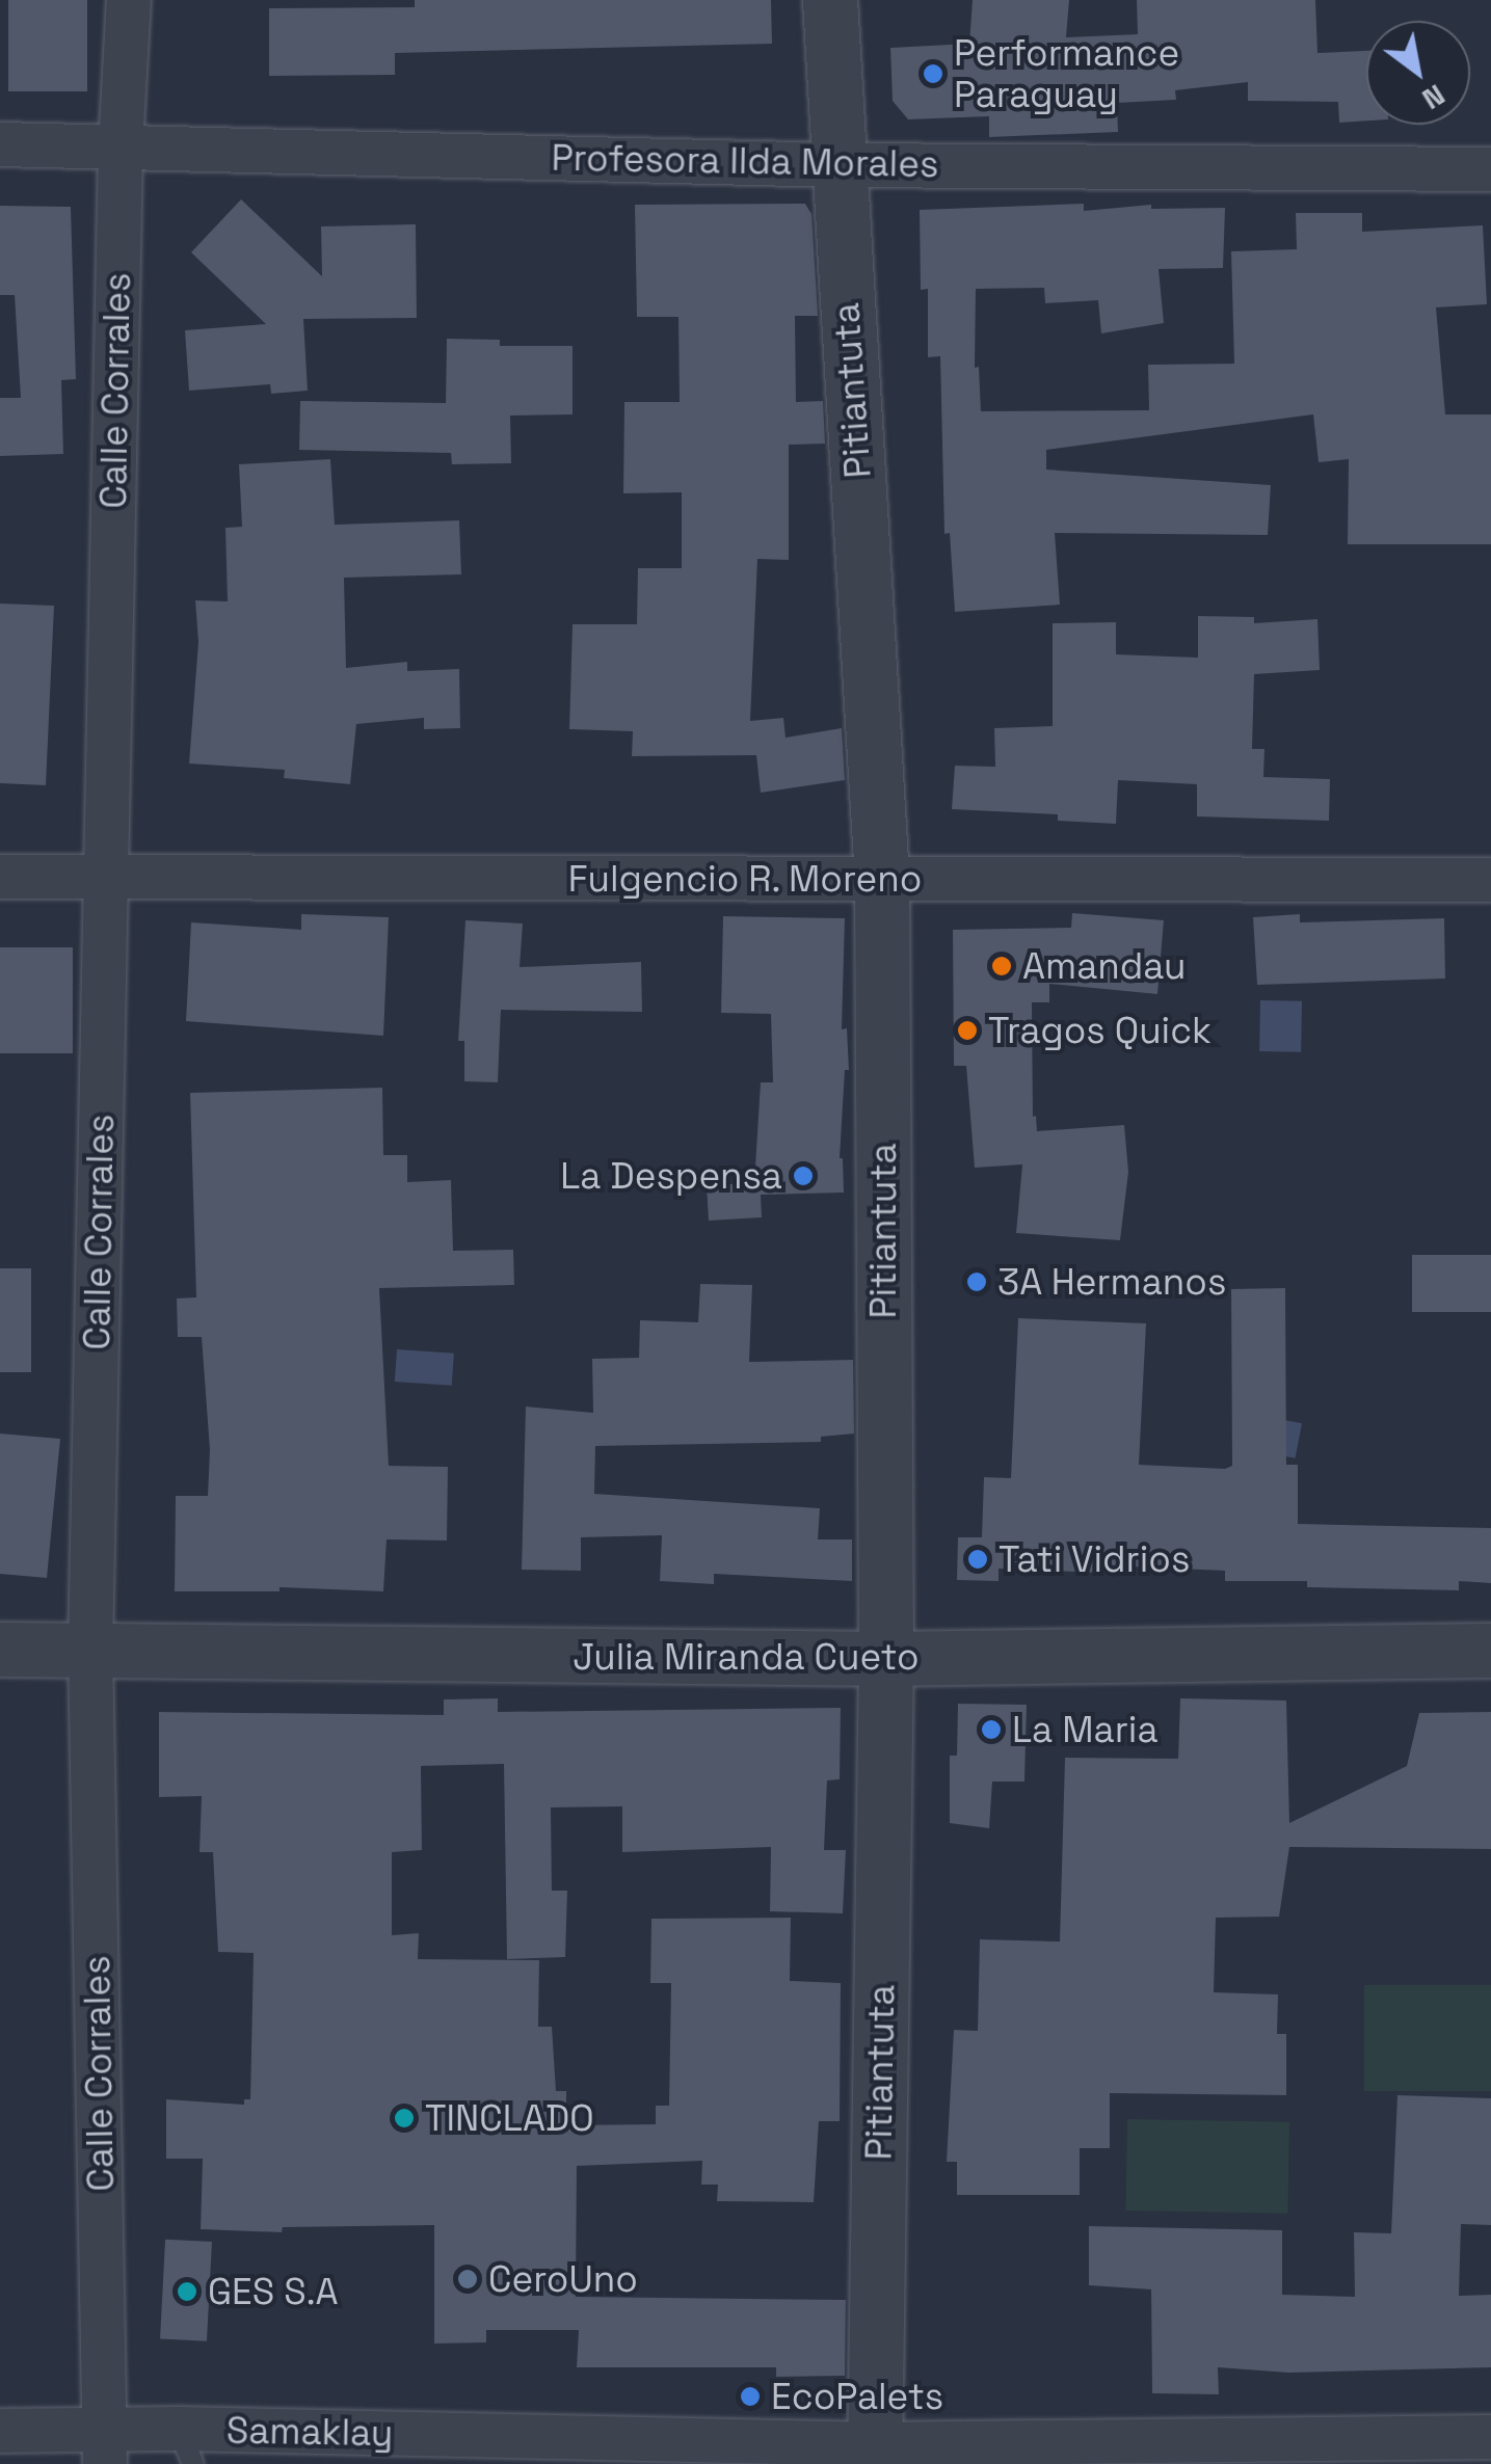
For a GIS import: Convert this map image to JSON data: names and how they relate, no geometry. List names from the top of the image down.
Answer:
{
  "streets": {
    "street": [
      "Profesora Ilda Morales",
      "Calle Corrales",
      "Pitiantuta",
      "Fulgencio R. Moreno",
      "Julia Miranda Cueto",
      "Samaklay"
    ]
  },
  "crossings": [
    ["Profesora Ilda Morales", "Calle Corrales"],
    ["Profesora Ilda Morales", "Pitiantuta"],
    ["Calle Corrales", "Fulgencio R. Moreno"],
    ["Calle Corrales", "Julia Miranda Cueto"],
    ["Calle Corrales", "Samaklay"],
    ["Pitiantuta", "Fulgencio R. Moreno"],
    ["Pitiantuta", "Julia Miranda Cueto"],
    ["Pitiantuta", "Samaklay"]
  ],
  "places": [
    "Performance Paraguay",
    "Amandau",
    "Tragos Quick",
    "La Despensa",
    "3A Hermanos",
    "Tati Vidrios",
    "La Maria",
    "TINCLADO",
    "CeroUno",
    "GES S.A",
    "EcoPalets"
  ],
  "north": "bottom right"
}
